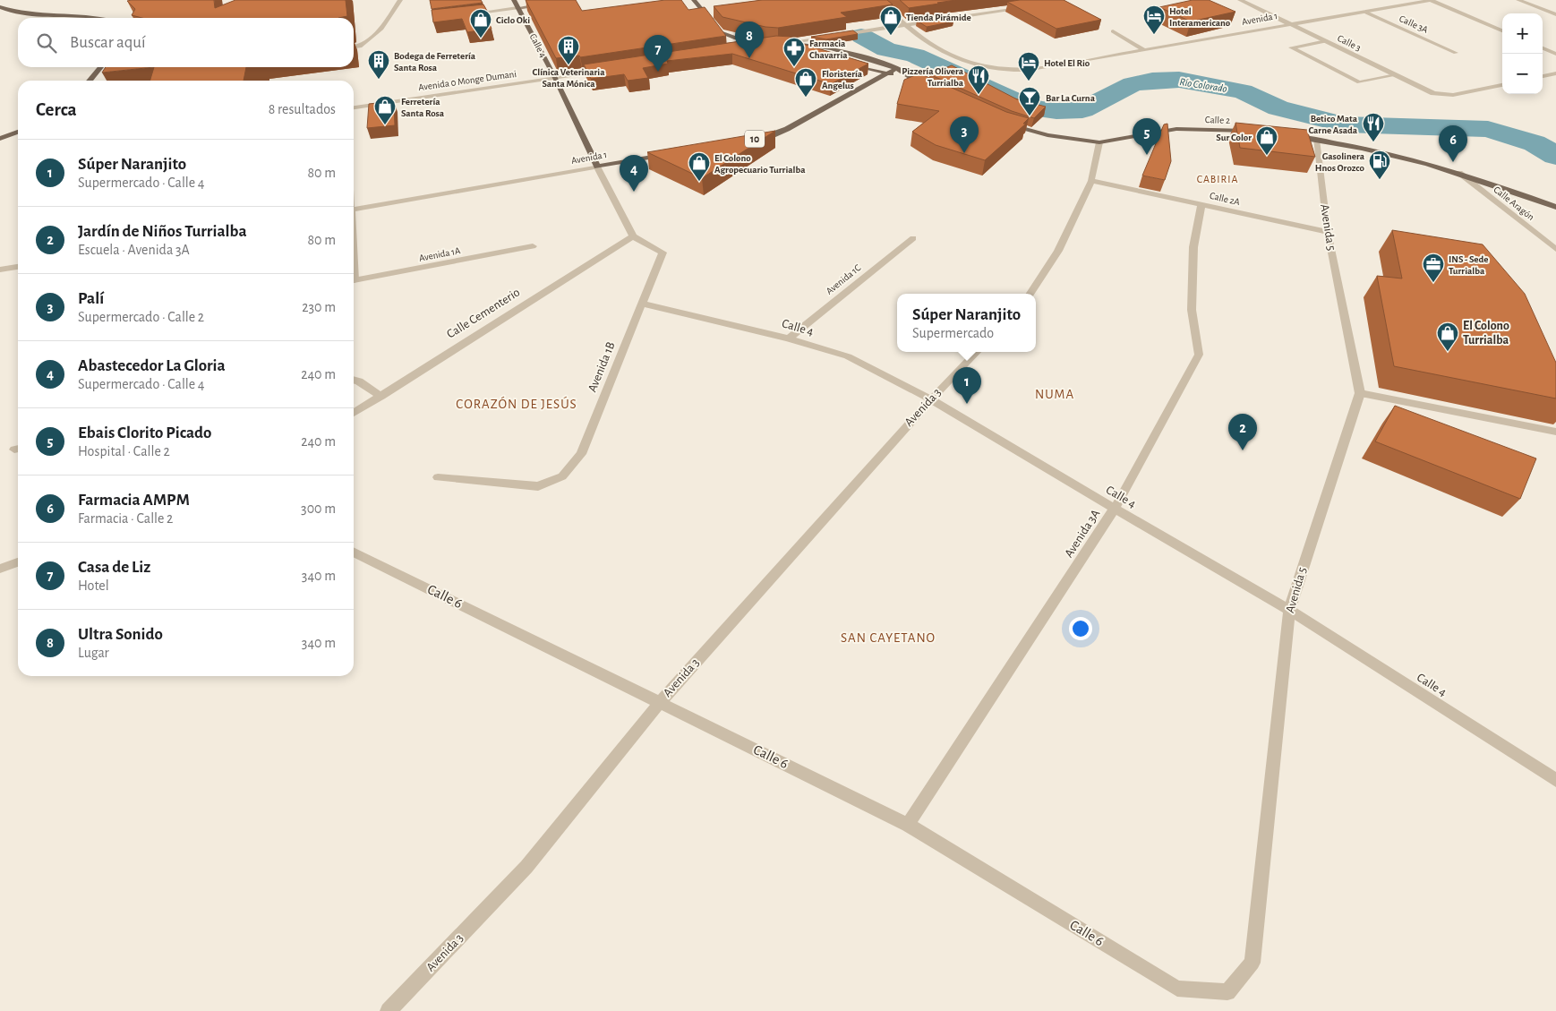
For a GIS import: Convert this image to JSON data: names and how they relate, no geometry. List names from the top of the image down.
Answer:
{
  "streets": {
    "main road": [
      "Avenida 1",
      "Calle 4",
      "Calle 2",
      "10"
    ],
    "street": [
      "Calle 3A",
      "Calle 3",
      "Avenida 0 Monge Dumani",
      "Calle 2A",
      "Calle Aragón",
      "Avenida 5",
      "Avenida 1A",
      "Avenida 1C",
      "Calle Cementerio",
      "Avenida 1B",
      "Avenida 3",
      "Avenida 3A",
      "Calle 6"
    ]
  },
  "crossings": [
    ["Avenida 1", "Calle 3A"],
    ["Avenida 1", "Calle 3"],
    ["Avenida 1", "Calle 4"],
    ["Calle 4", "Avenida 0 Monge Dumani"],
    ["Calle 4", "Avenida 5"],
    ["Calle 4", "Avenida 1C"],
    ["Calle 4", "Calle Cementerio"],
    ["Calle 4", "Avenida 1B"],
    ["Calle 4", "Avenida 3"],
    ["Calle 4", "Avenida 3A"],
    ["Calle 2A", "Avenida 5"],
    ["Calle 2A", "Avenida 3A"],
    ["Avenida 5", "Calle 6"],
    ["Calle Cementerio", "Avenida 1B"],
    ["Avenida 3", "Calle 6"],
    ["Avenida 3A", "Calle 6"]
  ],
  "districts": [
    "CABIRIA",
    "NUMA",
    "CORAZÓN DE JESÚS",
    "SAN CAYETANO"
  ],
  "water": ["Río Colorado"],
  "places": {
    "hotel": ["Hotel Interamericano", "Hotel El Rio"],
    "shop": [
      "Tienda Pirámide",
      "Ciclo Oki",
      "Floristería Angelus",
      "Ferretería Santa Rosa",
      "Sur Color",
      "El Colono Agropecuario Turrialba",
      "El Colono Turrialba"
    ],
    "building": ["Clínica Veterinaria Santa Mónica", "Bodega de Ferretería Santa Rosa"],
    "pharmacy": ["Farmacia Chavarria"],
    "restaurant": ["Pizzería Olivera Turrialba", "Betico Mata Carne Asada"],
    "bar": ["Bar La Curna"],
    "fuel station": ["Gasolinera Hnos Orozco"],
    "office": ["INS - Sede Turrialba"]
  },
  "page": {
    "map_buttons": ["+", "−"],
    "search": "Buscar aquí",
    "pins": [
      "8",
      "7",
      "3",
      "5",
      "6",
      "4",
      "1",
      "2"
    ],
    "heading": ["Cerca", "8 resultados"],
    "list": [
      {
        "mark": "1",
        "name": "Súper Naranjito",
        "note": "Supermercado · Calle 4",
        "value": "80 m"
      },
      {
        "mark": "2",
        "name": "Jardín de Niños Turrialba",
        "note": "Escuela · Avenida 3A",
        "value": "80 m"
      },
      {
        "mark": "3",
        "name": "Palí",
        "note": "Supermercado · Calle 2",
        "value": "230 m"
      },
      {
        "mark": "4",
        "name": "Abastecedor La Gloria",
        "note": "Supermercado · Calle 4",
        "value": "240 m"
      },
      {
        "mark": "5",
        "name": "Ebais Clorito Picado",
        "note": "Hospital · Calle 2",
        "value": "240 m"
      },
      {
        "mark": "6",
        "name": "Farmacia AMPM",
        "note": "Farmacia · Calle 2",
        "value": "300 m"
      },
      {
        "mark": "7",
        "name": "Casa de Liz",
        "note": "Hotel",
        "value": "340 m"
      },
      {
        "mark": "8",
        "name": "Ultra Sonido",
        "note": "Lugar",
        "value": "340 m"
      }
    ],
    "popup": ["Súper Naranjito", "Supermercado"]
  }
}
